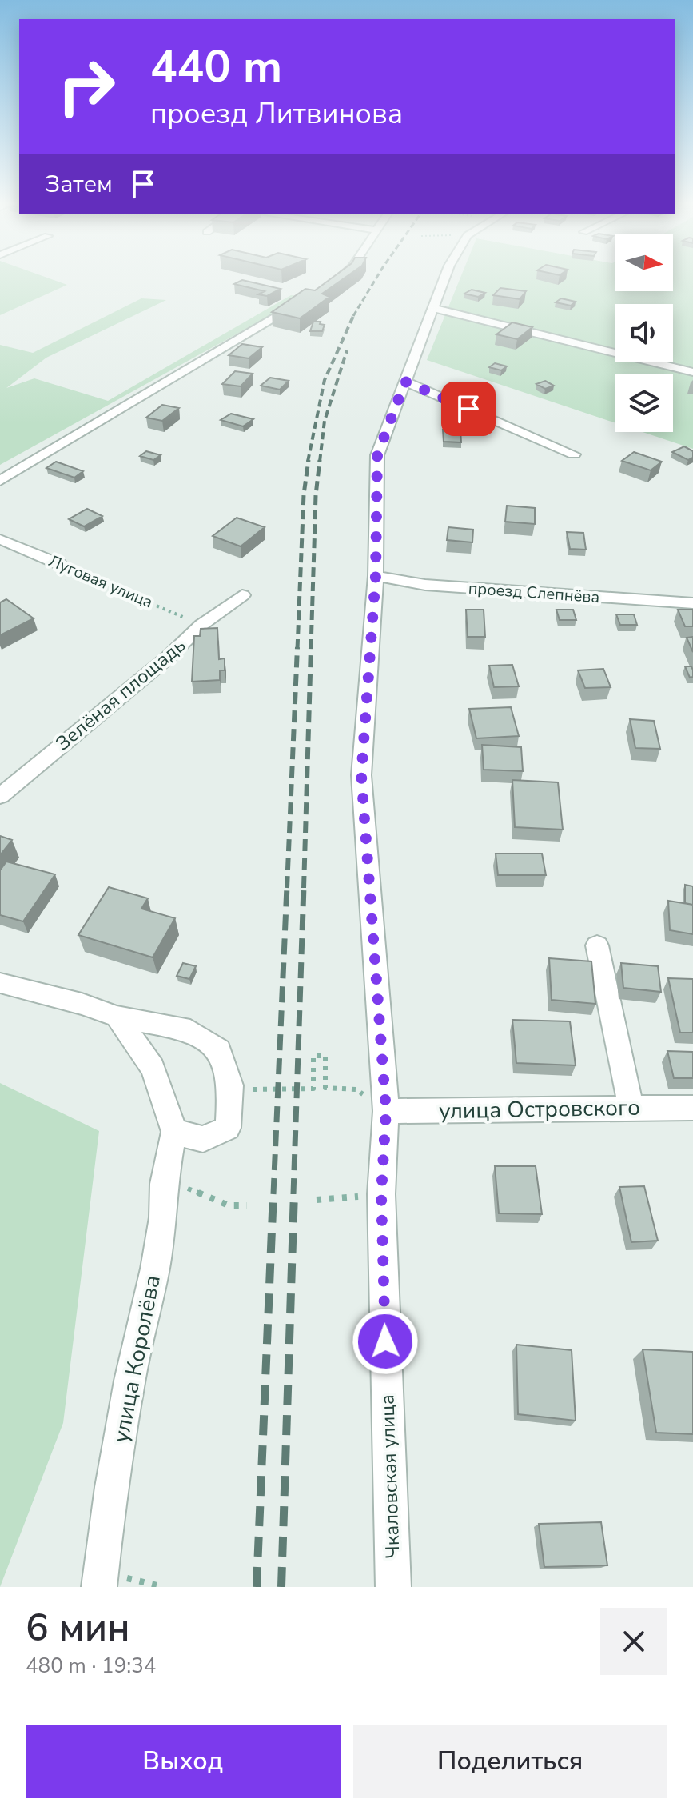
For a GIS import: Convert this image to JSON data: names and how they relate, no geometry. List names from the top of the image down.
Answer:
{
  "streets": {
    "street": [
      "Луговая улица",
      "проезд Слепнёва",
      "Зелёная площадь",
      "улица Островского",
      "улица Королёва",
      "Чкаловская улица"
    ]
  },
  "crossings": [
    ["Луговая улица", "Зелёная площадь"],
    ["проезд Слепнёва", "Чкаловская улица"],
    ["улица Островского", "Чкаловская улица"]
  ],
  "north": "right",
  "page": {
    "turn": ["440 m", "проезд Литвинова"],
    "then": "Затем",
    "heading": ["6 мин", "480 m · 19:34"],
    "buttons": ["Выход", "Поделиться"]
  }
}
